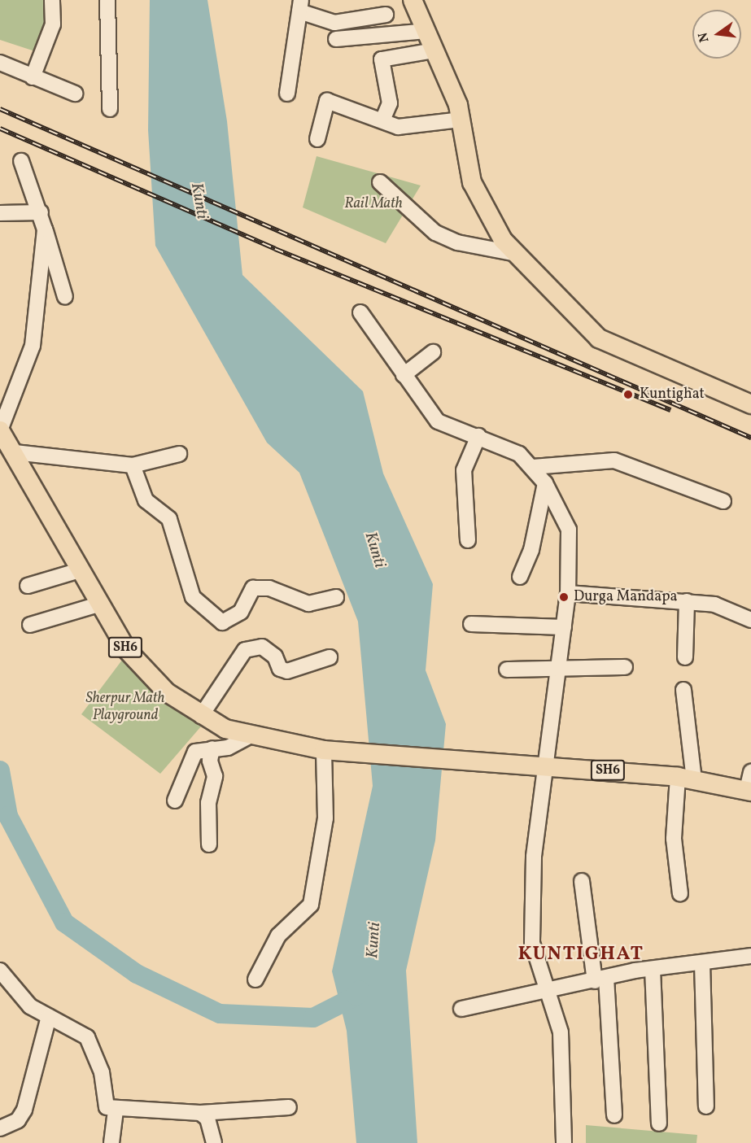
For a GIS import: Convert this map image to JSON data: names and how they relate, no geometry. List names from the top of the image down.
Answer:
{
  "streets": {
    "main road": ["SH6"]
  },
  "districts": ["KUNTIGHAT"],
  "water": ["Kunti"],
  "parks": ["Rail Math", "Sherpur Math Playground"],
  "places": ["Kuntighat", "Durga Mandapa"],
  "north": "left"
}
